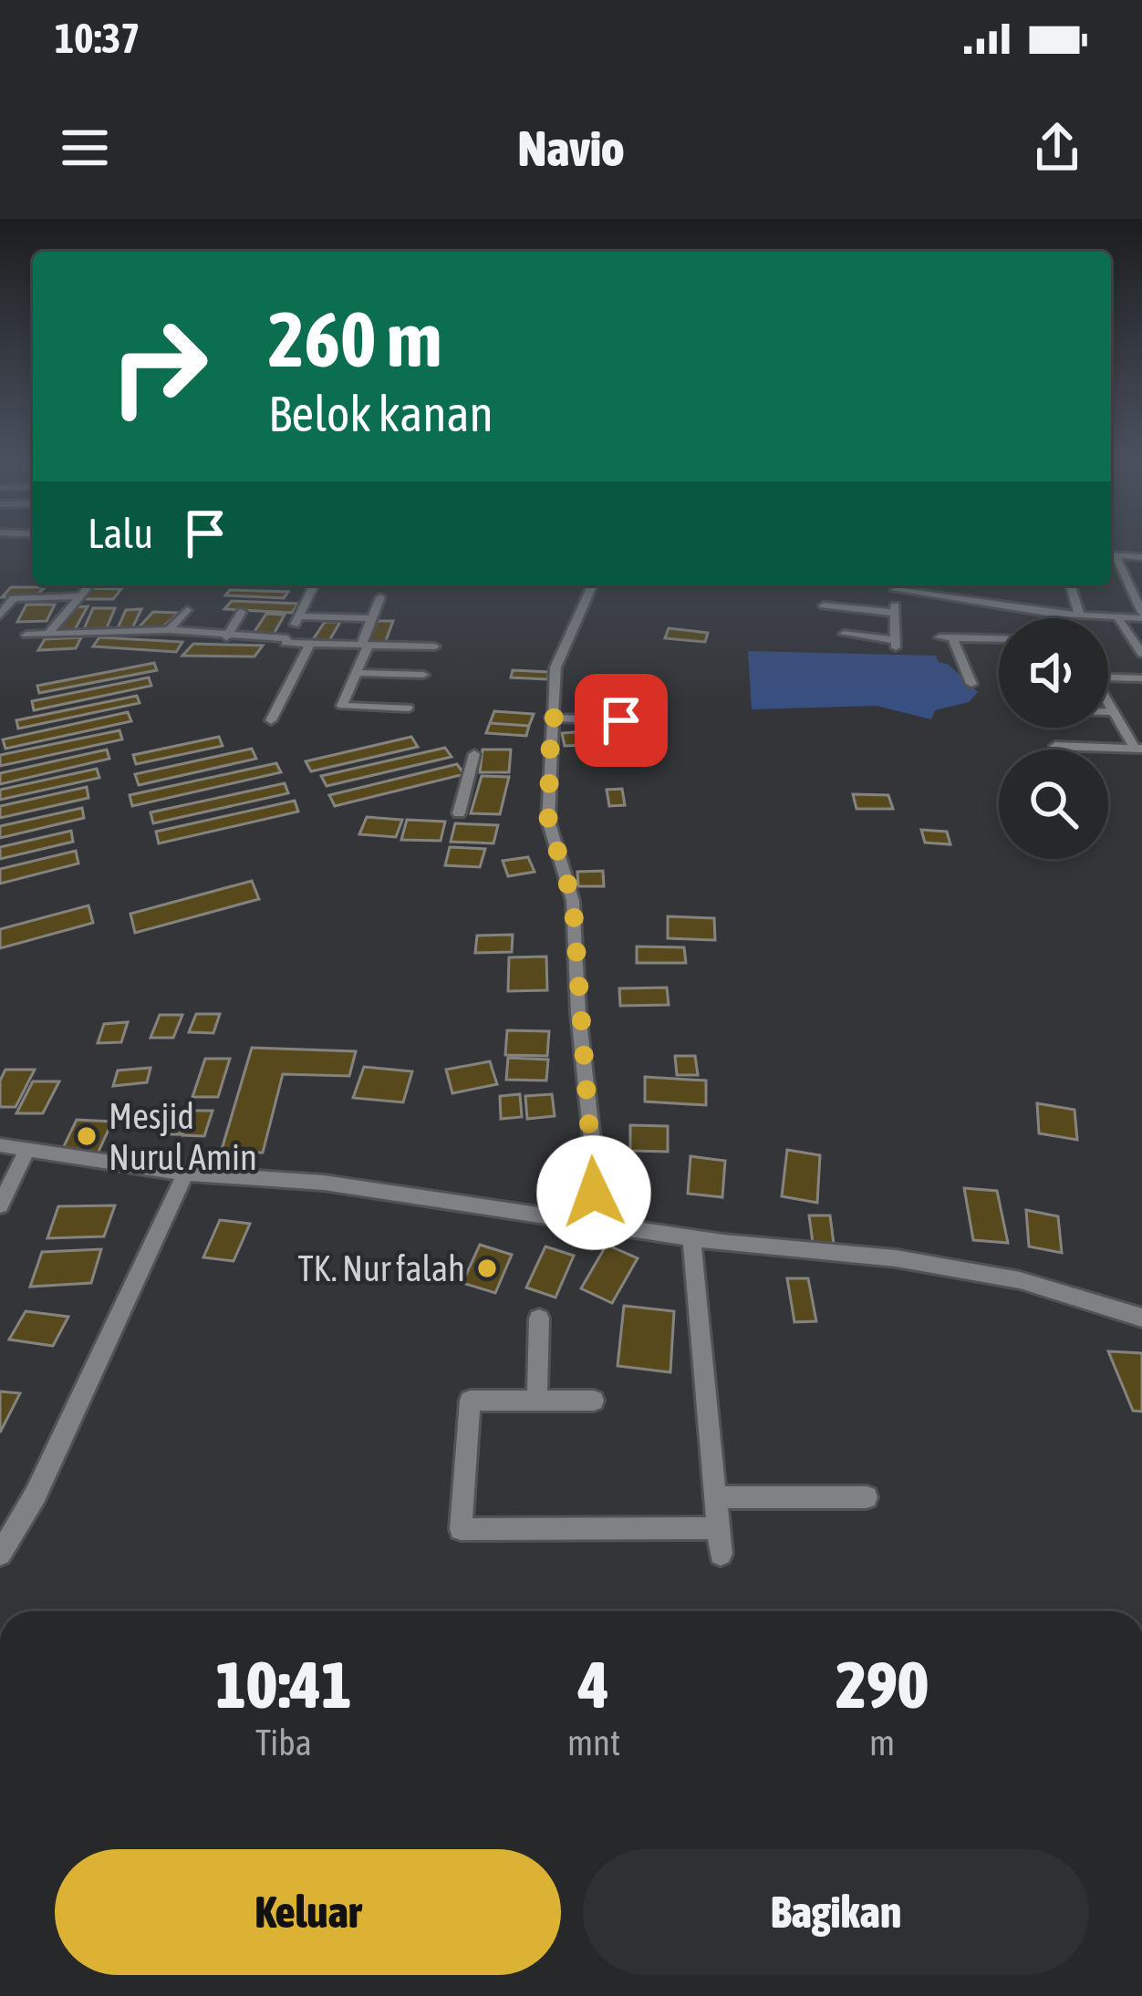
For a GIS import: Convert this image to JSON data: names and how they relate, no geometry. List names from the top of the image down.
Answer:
{
  "places": ["Mesjid Nurul Amin", "TK. Nur falah"],
  "page": {
    "status": "10:37",
    "header": "Navio",
    "turn": ["260 m", "Belok kanan"],
    "then": "Lalu",
    "eta": [
      "10:41",
      "Tiba",
      "4",
      "mnt",
      "290",
      "m"
    ],
    "buttons": ["Keluar", "Bagikan"]
  }
}
